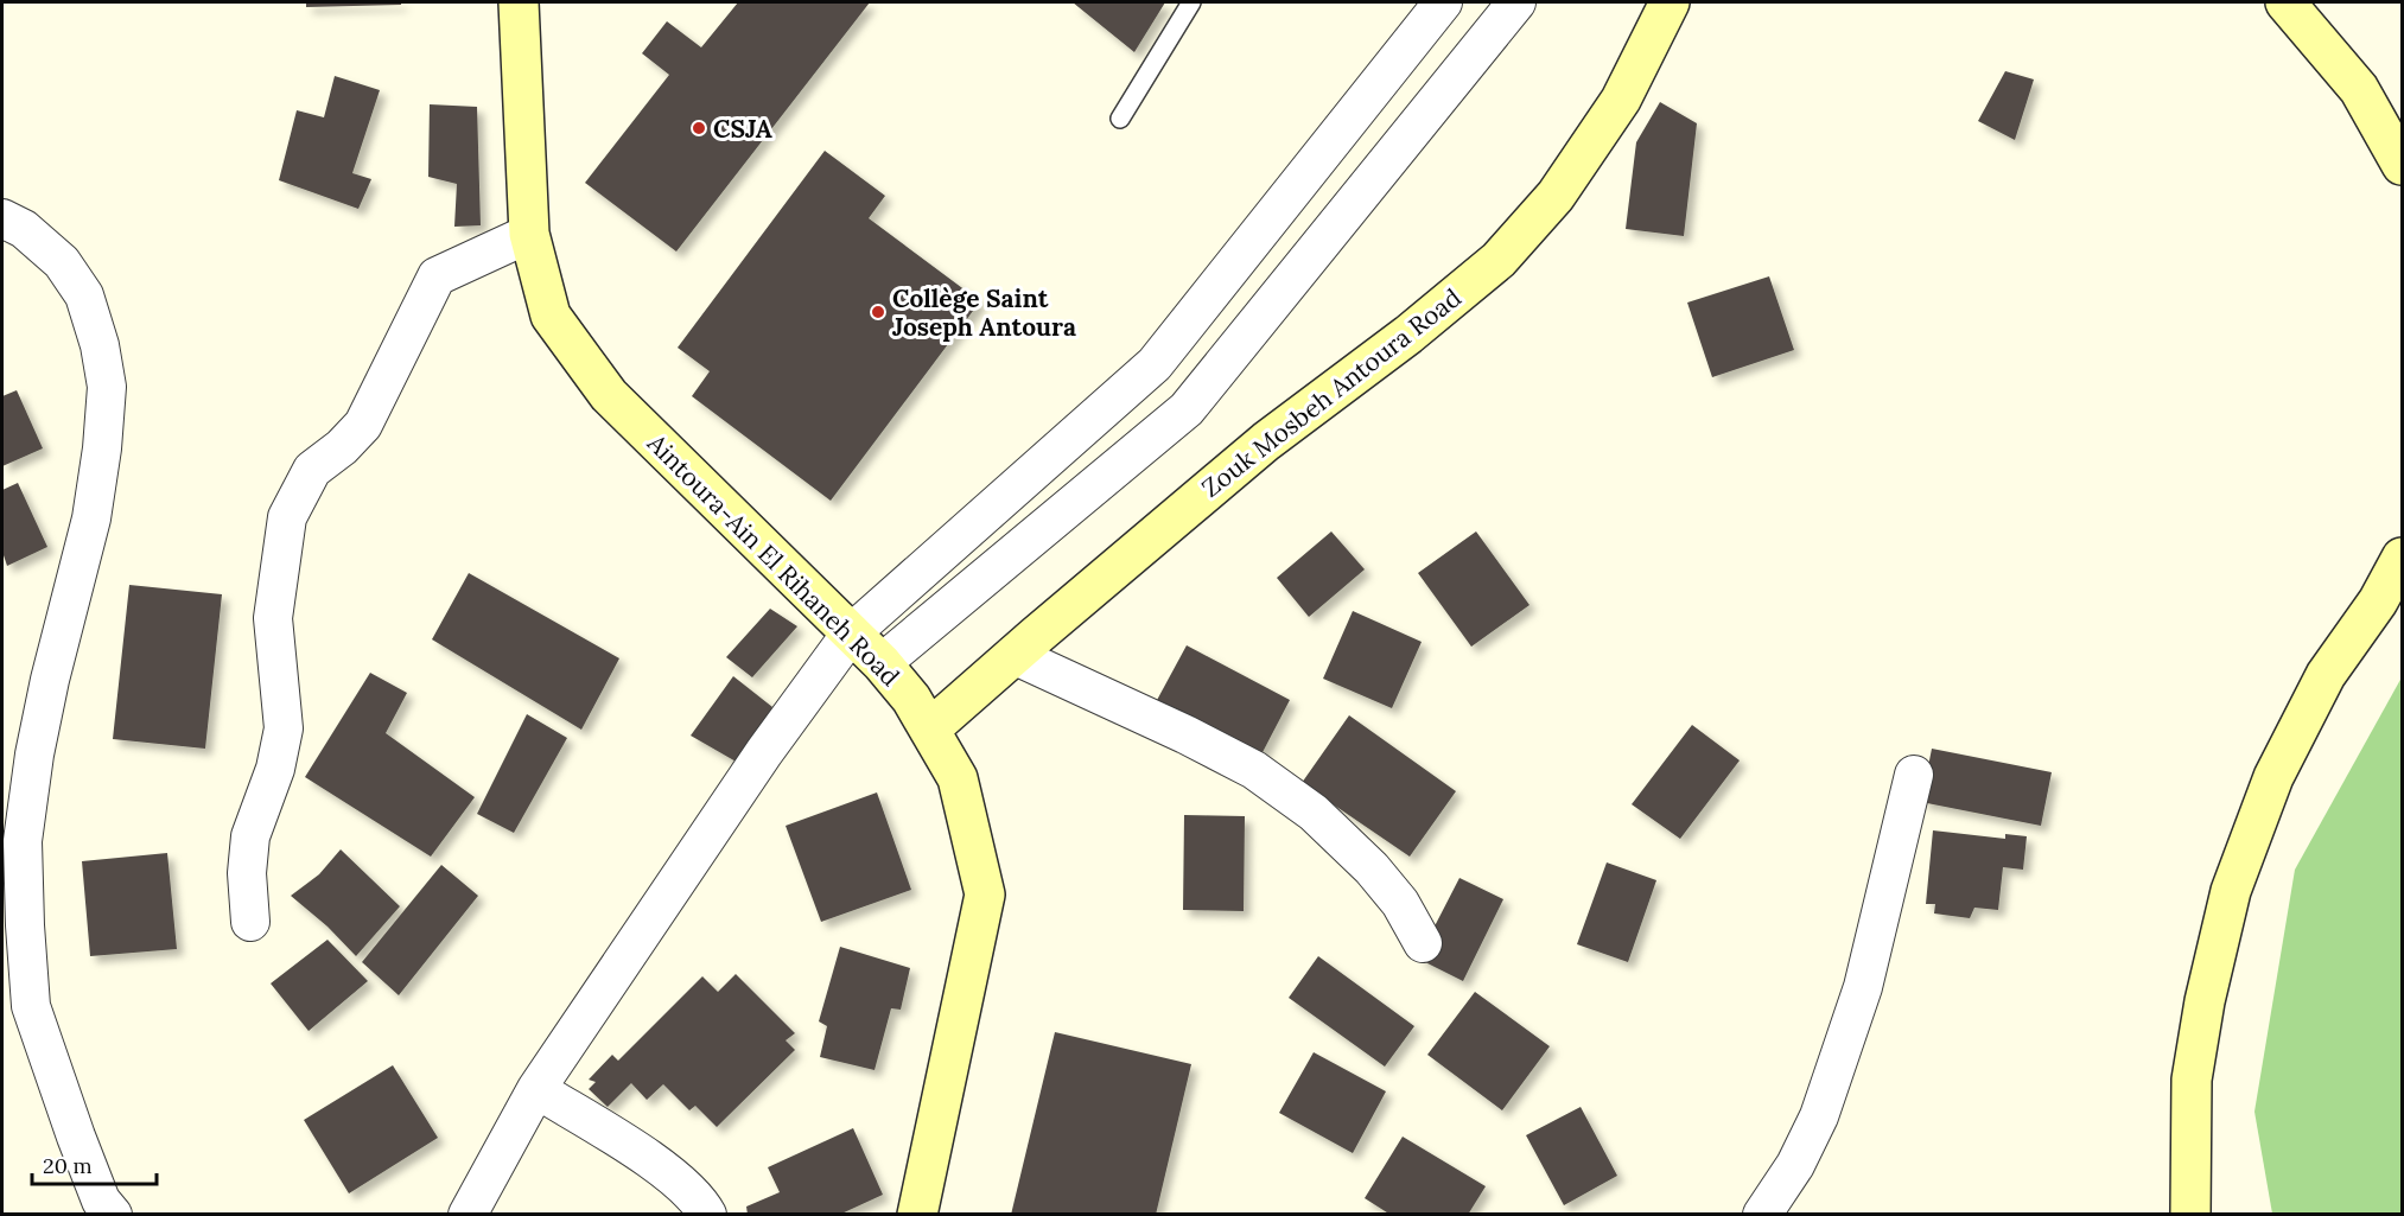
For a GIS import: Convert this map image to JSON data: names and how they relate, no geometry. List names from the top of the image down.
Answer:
{
  "streets": {
    "street": ["Zouk Mosbeh Antoura Road", "Aintoura-Ain El Rihaneh Road"]
  },
  "crossings": [
    ["Zouk Mosbeh Antoura Road", "Aintoura-Ain El Rihaneh Road"]
  ],
  "places": ["CSJA", "Collège Saint Joseph Antoura"],
  "scale_bar": "20 m"
}
